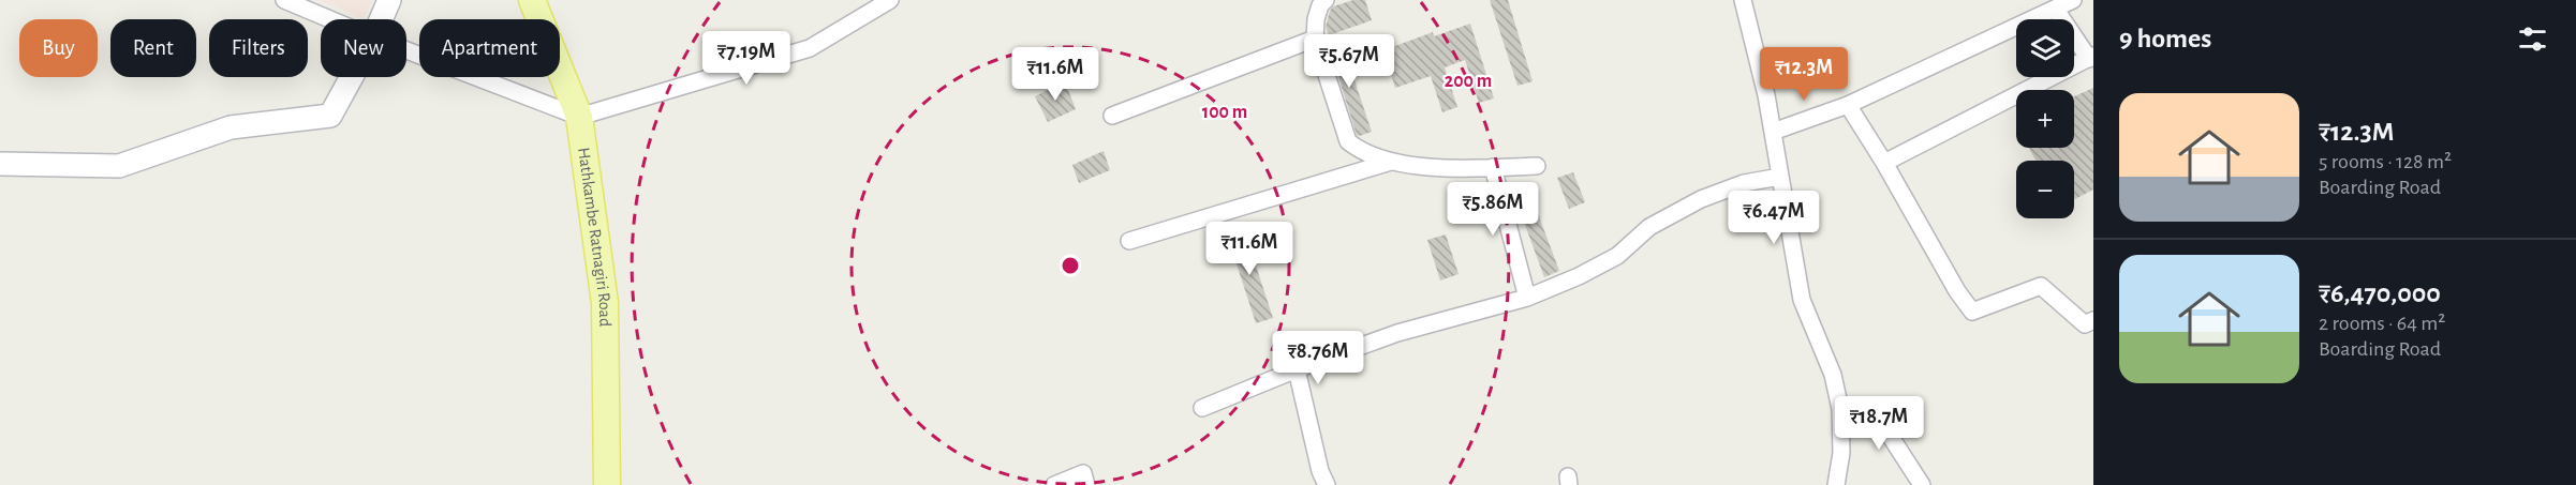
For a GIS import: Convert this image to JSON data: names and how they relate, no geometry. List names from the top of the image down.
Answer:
{
  "streets": {
    "main road": ["Hathkambe Ratnagiri Road"]
  },
  "page": {
    "heading": "9 homes",
    "map_buttons": ["+", "−"],
    "chip": [
      "Buy",
      "Rent",
      "Filters",
      "New",
      "Apartment"
    ],
    "price": [
      "₹7.19M",
      "₹5.67M",
      "₹11.6M",
      "₹12.3M",
      "₹5.86M",
      "₹6.47M",
      "₹11.6M",
      "₹8.76M",
      "₹18.7M"
    ],
    "list": [
      {
        "name": "₹12.3M",
        "note": "5 rooms · 128 m² · Boarding Road"
      },
      {
        "name": "₹6,470,000",
        "note": "2 rooms · 64 m² · Boarding Road"
      }
    ]
  },
  "rings": ["200 m", "100 m"]
}
